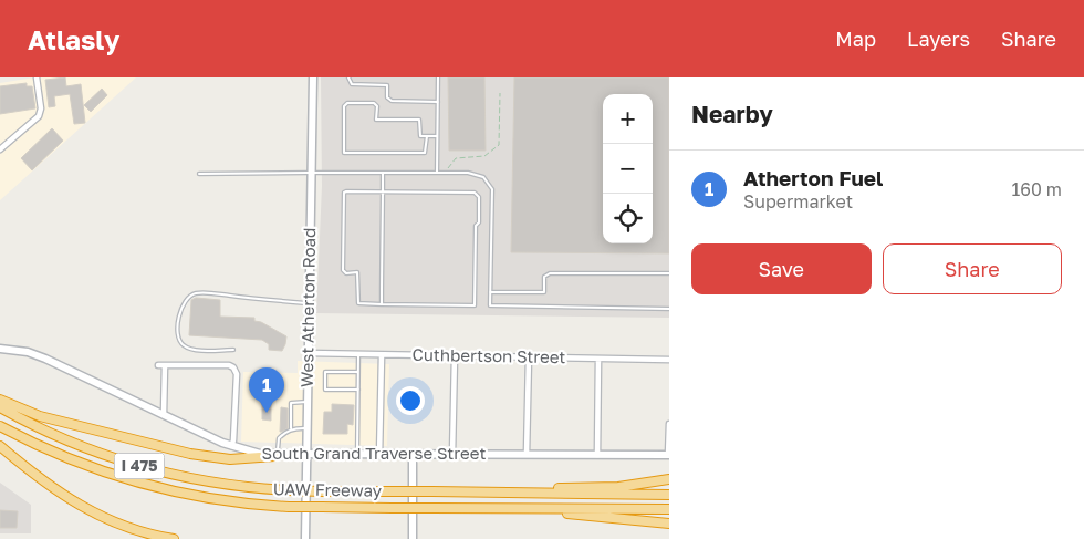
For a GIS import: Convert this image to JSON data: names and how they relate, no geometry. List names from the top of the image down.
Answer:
{
  "streets": {
    "highway": ["I 475", "UAW Freeway"],
    "main road": ["West Atherton Road", "South Grand Traverse Street"],
    "street": ["Cuthbertson Street"]
  },
  "crossings": [
    ["West Atherton Road", "Cuthbertson Street"],
    ["West Atherton Road", "South Grand Traverse Street"]
  ],
  "page": {
    "header": "Atlasly",
    "nav": ["Map", "Layers", "Share"],
    "heading": "Nearby",
    "map_buttons": ["+", "−"],
    "list": [
      {
        "mark": "1",
        "name": "Atherton Fuel",
        "note": "Supermarket",
        "value": "160 m"
      }
    ],
    "buttons": ["Save", "Share"],
    "pins": "1"
  }
}
